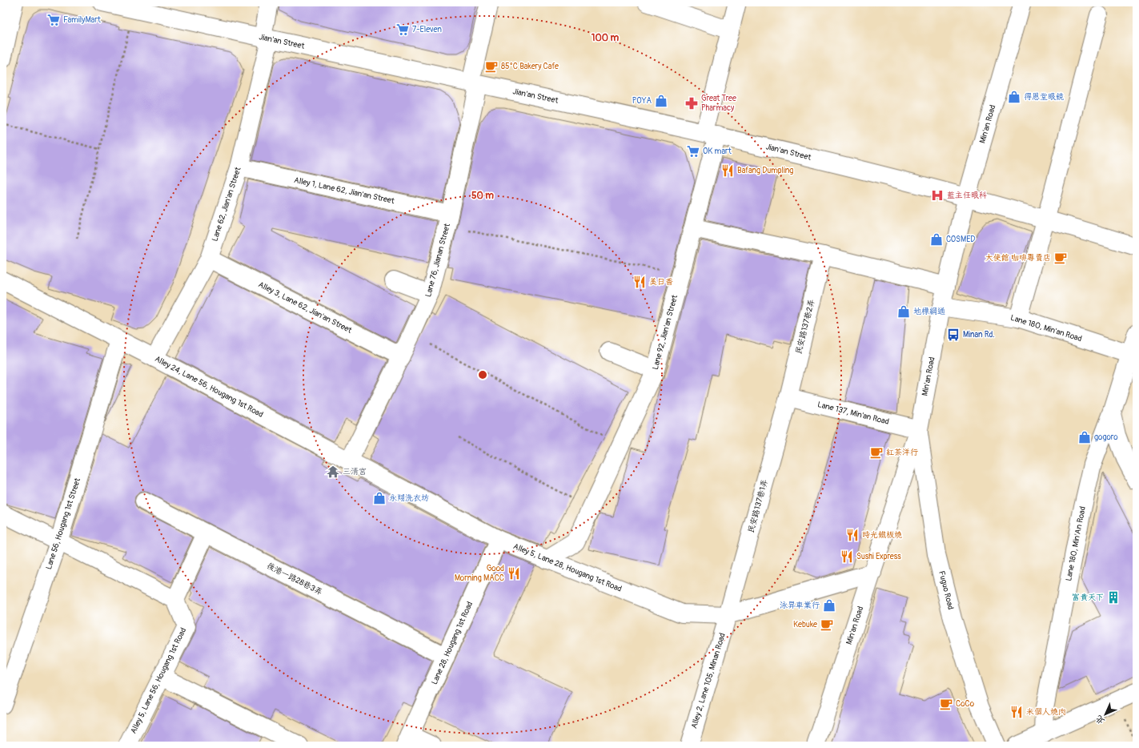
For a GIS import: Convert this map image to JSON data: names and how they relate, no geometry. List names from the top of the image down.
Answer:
{
  "streets": {
    "street": [
      "Jian'an Street",
      "Min'an Road",
      "Alley 1, Lane 62, Jian'an Street",
      "Lane 62, Jian'an Street",
      "Lane 76, Jianan Street",
      "Alley 3, Lane 62, Jian'an Street",
      "民安路137巷2弄",
      "Lane 180, Min'an Road",
      "Lane 92, Jian'an Street",
      "Alley 24, Lane 56, Hougang 1st Road",
      "Lane 137, Min'an Road",
      "民安路137巷1弄",
      "Lane 56, Hougang 1st Street",
      "Lane 180, Min'An Road",
      "Alley 5, Lane 28, Hougang 1st Road",
      "後港一路28巷3弄",
      "Fuguo Road",
      "Lane 28, Hougang 1st Road",
      "Alley 5, Lane 56, Hougang 1st Road",
      "Alley 2, Lane 105, Minan Road"
    ]
  },
  "crossings": [
    ["Jian'an Street", "Min'an Road"],
    ["Jian'an Street", "Lane 62, Jian'an Street"],
    ["Jian'an Street", "Lane 76, Jianan Street"],
    ["Jian'an Street", "Lane 92, Jian'an Street"],
    ["Min'an Road", "Lane 180, Min'an Road"],
    ["Min'an Road", "Lane 137, Min'an Road"],
    ["Min'an Road", "Alley 5, Lane 28, Hougang 1st Road"],
    ["Min'an Road", "Fuguo Road"],
    ["Alley 1, Lane 62, Jian'an Street", "Lane 62, Jian'an Street"],
    ["Alley 1, Lane 62, Jian'an Street", "Lane 76, Jianan Street"],
    ["Lane 62, Jian'an Street", "Alley 3, Lane 62, Jian'an Street"],
    ["Lane 62, Jian'an Street", "Alley 24, Lane 56, Hougang 1st Road"],
    ["Lane 76, Jianan Street", "Alley 3, Lane 62, Jian'an Street"],
    ["Lane 76, Jianan Street", "Alley 24, Lane 56, Hougang 1st Road"],
    ["Lane 76, Jianan Street", "Alley 5, Lane 28, Hougang 1st Road"],
    ["民安路137巷2弄", "Lane 137, Min'an Road"],
    ["民安路137巷2弄", "民安路137巷1弄"],
    ["Lane 180, Min'an Road", "Lane 180, Min'An Road"],
    ["Lane 92, Jian'an Street", "Alley 5, Lane 28, Hougang 1st Road"],
    ["Alley 24, Lane 56, Hougang 1st Road", "Lane 56, Hougang 1st Street"],
    ["Alley 24, Lane 56, Hougang 1st Road", "Alley 5, Lane 28, Hougang 1st Road"],
    ["Lane 137, Min'an Road", "民安路137巷1弄"],
    ["Lane 137, Min'an Road", "Fuguo Road"],
    ["民安路137巷1弄", "Alley 5, Lane 28, Hougang 1st Road"],
    ["民安路137巷1弄", "Alley 2, Lane 105, Minan Road"],
    ["Alley 5, Lane 28, Hougang 1st Road", "Lane 28, Hougang 1st Road"],
    ["Alley 5, Lane 28, Hougang 1st Road", "Alley 2, Lane 105, Minan Road"],
    ["後港一路28巷3弄", "Lane 28, Hougang 1st Road"]
  ],
  "places": {
    "supermarket": ["FamilyMart", "7-Eleven", "OK mart"],
    "cafe": [
      "85°C Bakery Cafe",
      "大使館 咖啡專賣店",
      "紅茶洋行",
      "Kebuke",
      "CoCo"
    ],
    "shop": [
      "得恩堂眼鏡",
      "POYA",
      "COSMED",
      "地標網通",
      "gogoro",
      "永翔洗衣坊",
      "泳昇車業行"
    ],
    "pharmacy": ["Great Tree Pharmacy"],
    "restaurant": [
      "Bafang Dumpling",
      "美日香",
      "時光鐵板燒",
      "Sushi Express",
      "Good Morning MACC",
      "米個人燒肉"
    ],
    "hospital": ["藍主任眼科"],
    "bus stop": ["Minan Rd."],
    "temple": ["三清宮"],
    "building": ["富貴天下"]
  },
  "north": "bottom left",
  "rings": ["100 m", "50 m"]
}
